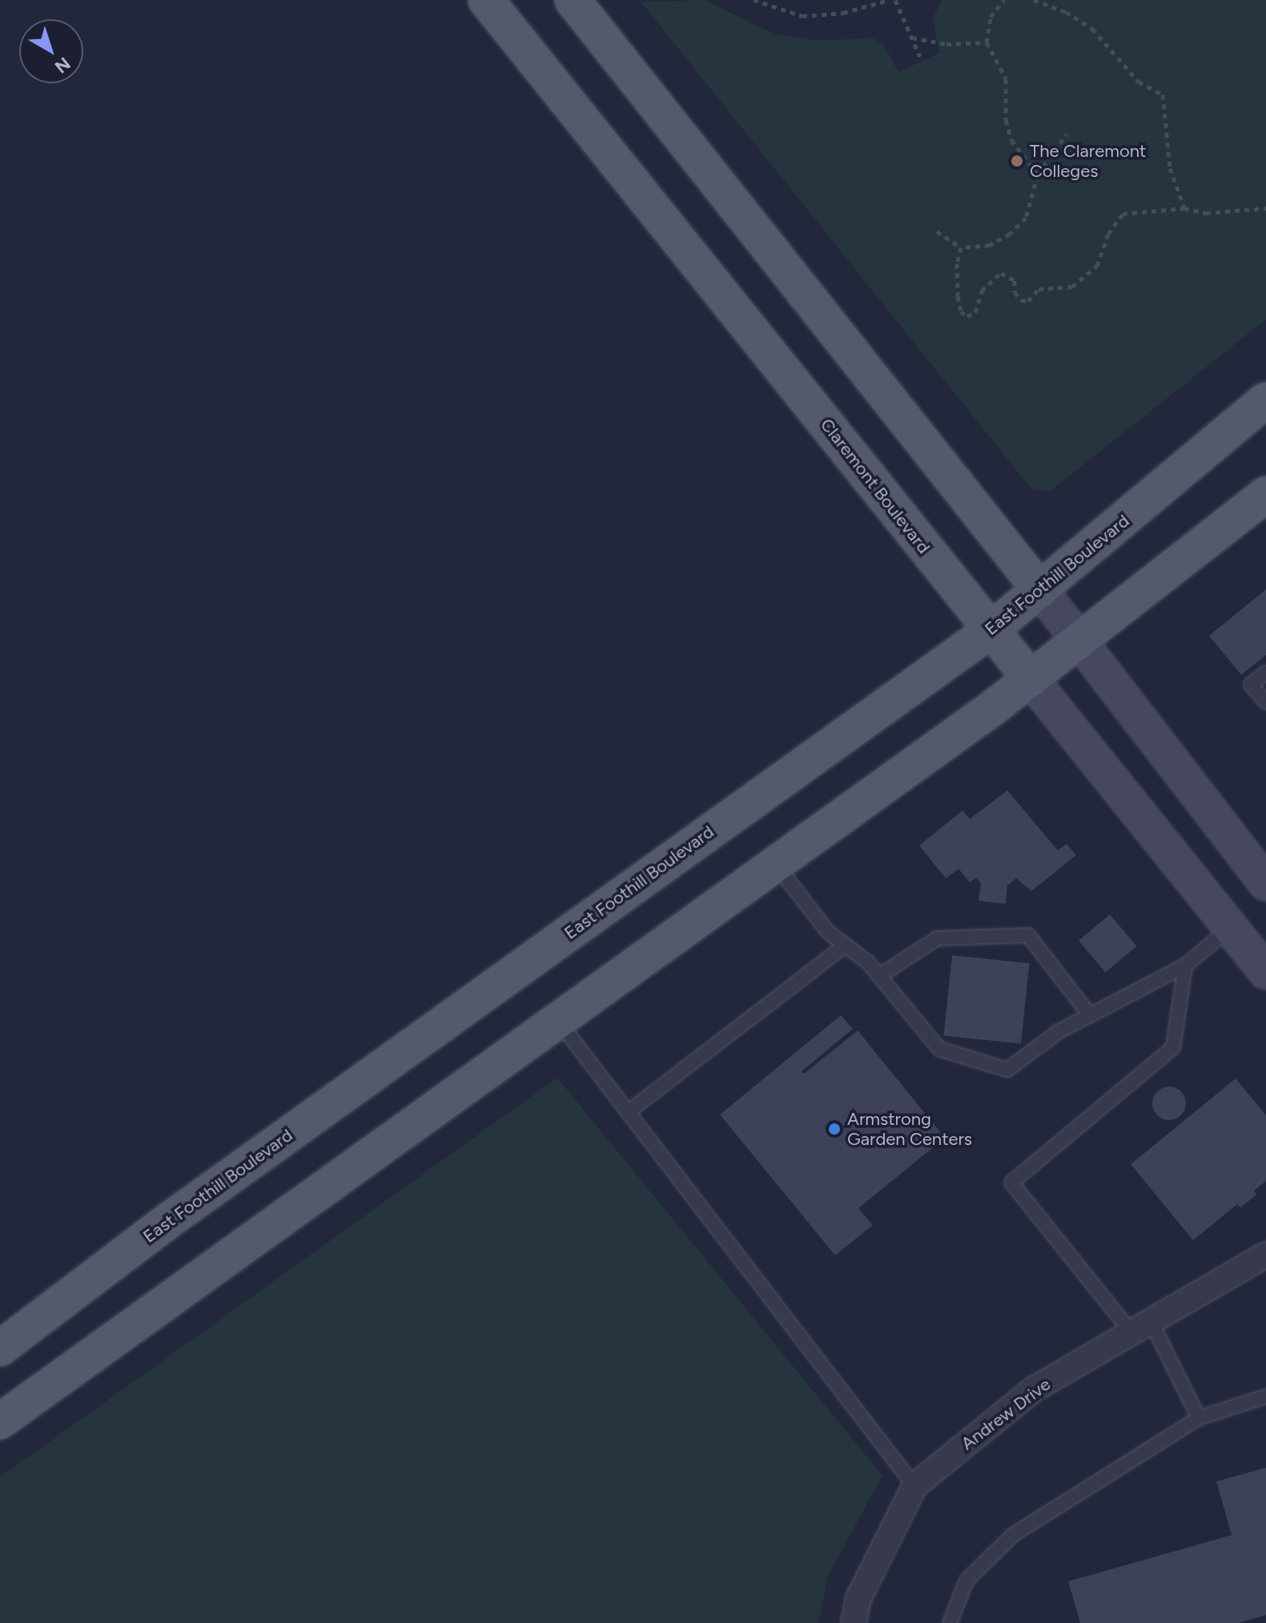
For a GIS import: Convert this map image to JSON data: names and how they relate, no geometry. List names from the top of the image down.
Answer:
{
  "streets": {
    "main road": ["Claremont Boulevard", "East Foothill Boulevard"],
    "street": ["Andrew Drive"]
  },
  "crossings": [
    ["Claremont Boulevard", "East Foothill Boulevard"]
  ],
  "places": ["The Claremont Colleges", "Armstrong Garden Centers"],
  "north": "bottom right"
}
